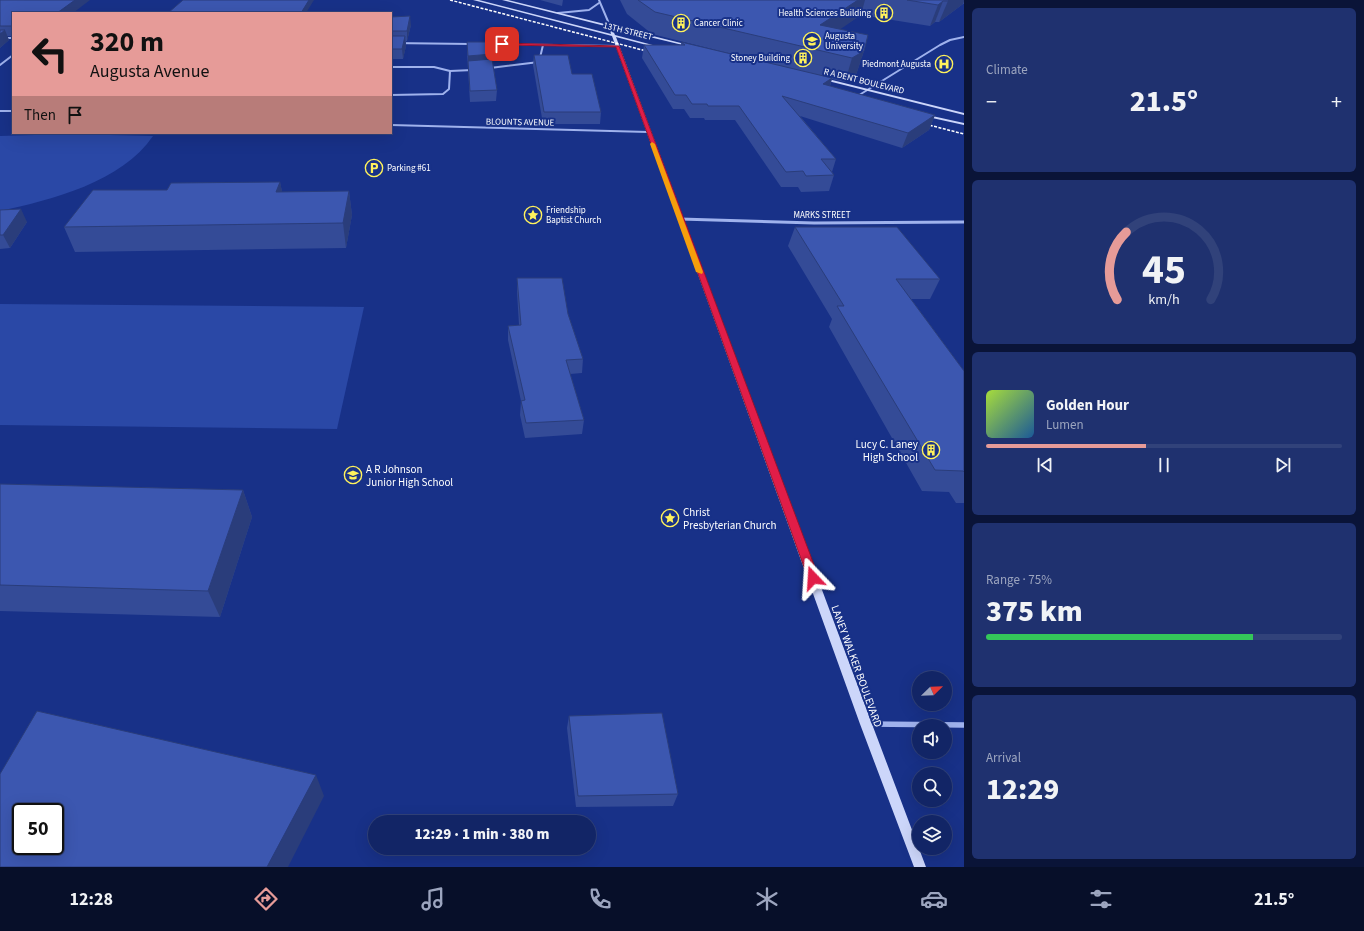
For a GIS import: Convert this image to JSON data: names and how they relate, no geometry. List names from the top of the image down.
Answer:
{
  "streets": {
    "main road": ["13TH STREET", "R A DENT BOULEVARD", "LANEY WALKER BOULEVARD"],
    "street": ["BLOUNTS AVENUE", "MARKS STREET"]
  },
  "crossings": [
    ["13TH STREET", "LANEY WALKER BOULEVARD"],
    ["BLOUNTS AVENUE", "LANEY WALKER BOULEVARD"],
    ["MARKS STREET", "LANEY WALKER BOULEVARD"]
  ],
  "places": {
    "building": [
      "Health Sciences Building",
      "Cancer Clinic",
      "Stoney Building",
      "Lucy C. Laney High School"
    ],
    "school or university": ["Augusta University", "A R Johnson Junior High School"],
    "hospital": ["Piedmont Augusta"],
    "parking": ["Parking #61"],
    "place": ["Friendship Baptist Church", "Christ Presbyterian Church"]
  },
  "north": "top right",
  "page": {
    "tile": [
      "Climate",
      ["Range · 75%", "375 km"],
      ["Arrival", "12:29"]
    ],
    "turn": ["320 m", "Augusta Avenue"],
    "heat": ["−", "21.5°", "+"],
    "then": "Then",
    "song": ["Golden Hour", "Lumen"],
    "limit": "50",
    "trip": "12:29 · 1 min · 380 m",
    "tabs": ["12:28", "21.5°"],
    "gauge": ["45", "km/h"]
  }
}
